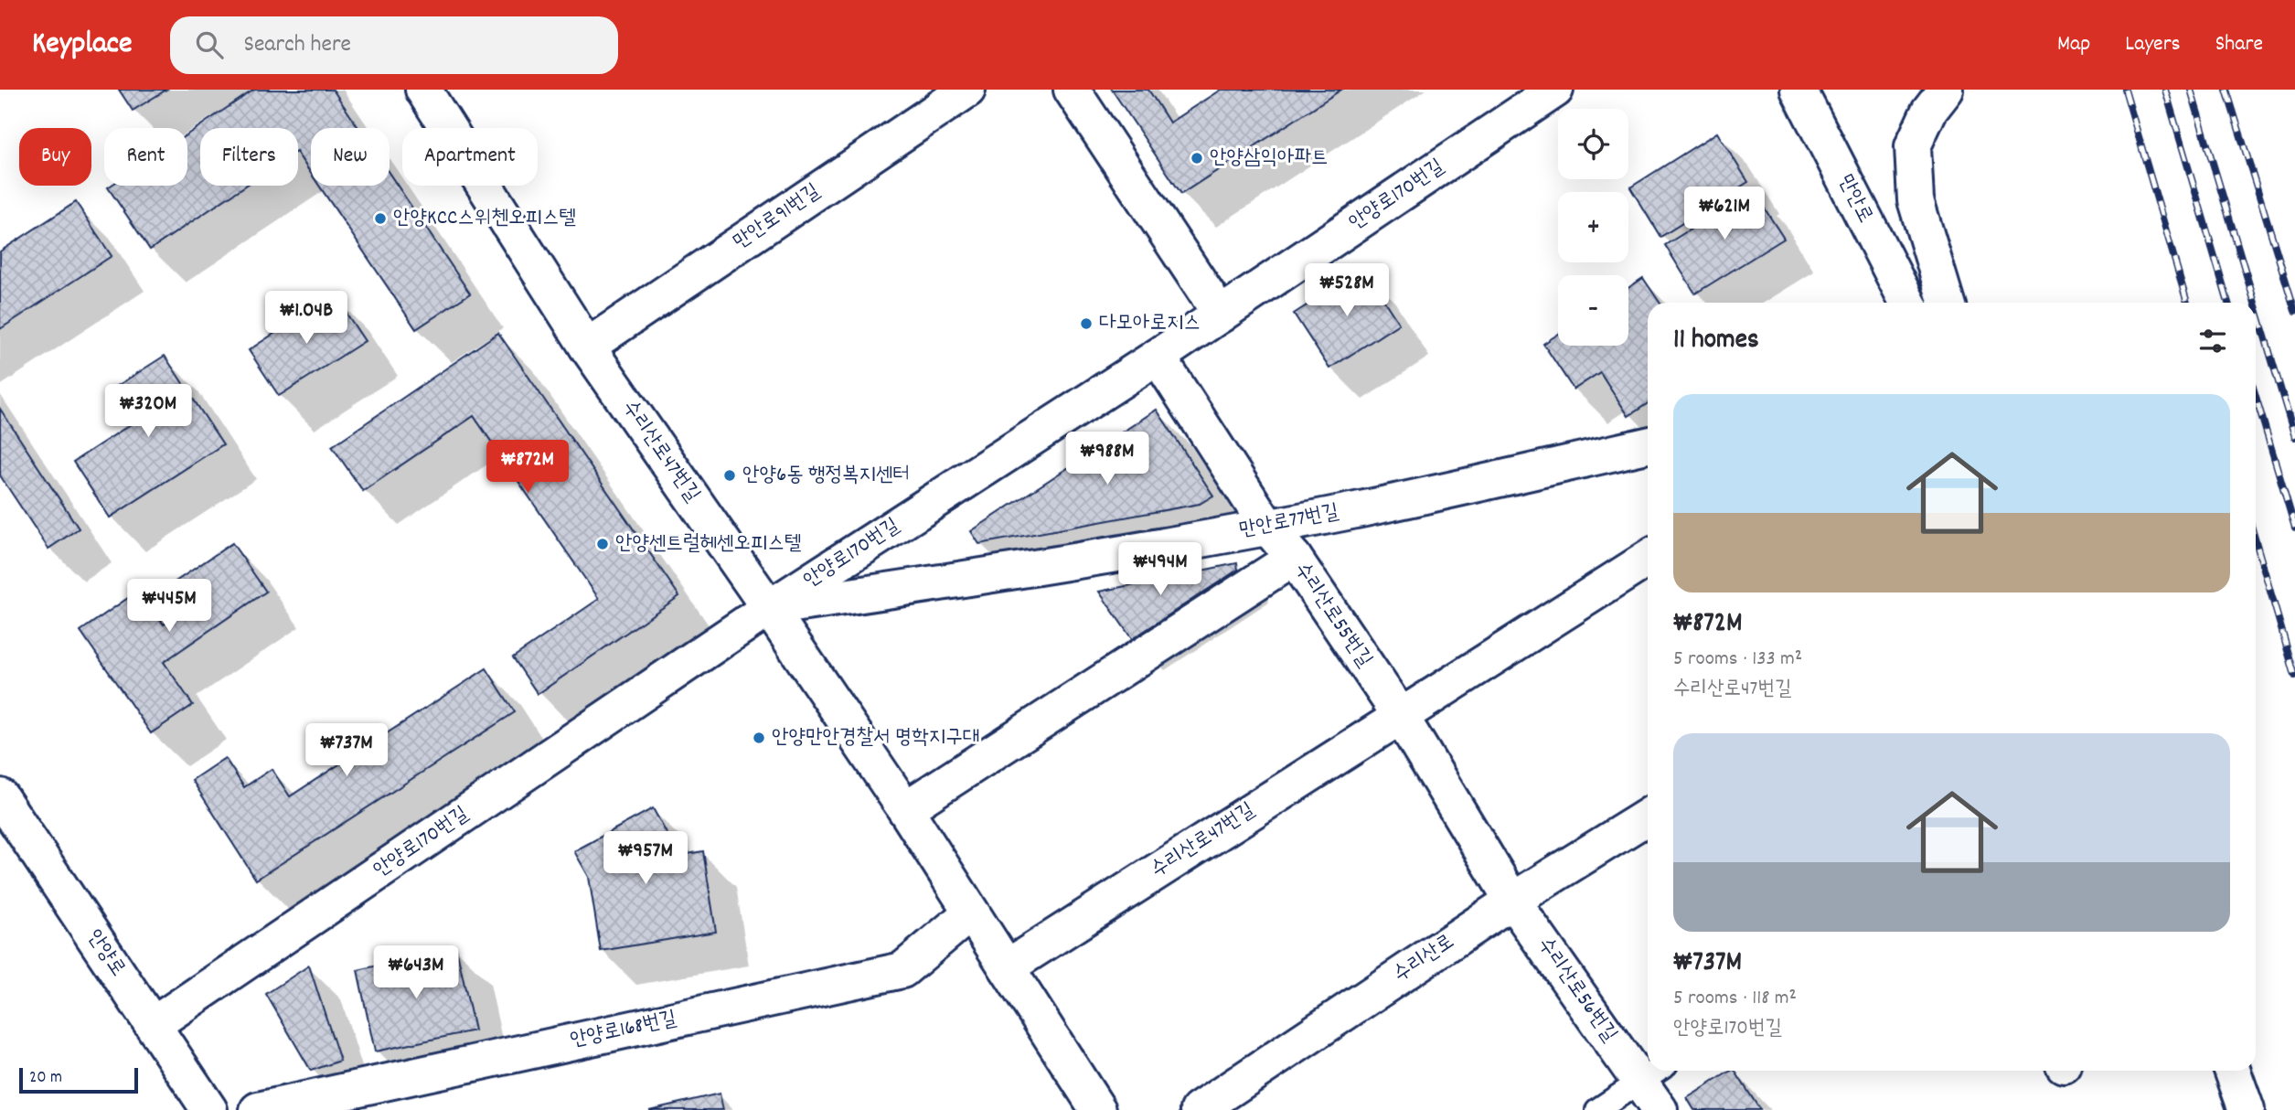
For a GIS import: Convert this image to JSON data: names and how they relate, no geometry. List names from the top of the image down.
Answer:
{
  "streets": {
    "street": [
      "안양로170번길",
      "만안로",
      "만안로91번길",
      "수리산로47번길",
      "만안로77번길",
      "수리산로55번길",
      "안양로",
      "수리산로",
      "수리산로56번길",
      "안양로168번길"
    ]
  },
  "crossings": [
    ["안양로170번길", "수리산로47번길"],
    ["안양로170번길", "만안로77번길"],
    ["안양로170번길", "수리산로55번길"],
    ["안양로170번길", "안양로"],
    ["만안로91번길", "수리산로47번길"],
    ["수리산로47번길", "만안로77번길"],
    ["수리산로47번길", "수리산로55번길"],
    ["수리산로47번길", "안양로168번길"],
    ["만안로77번길", "수리산로55번길"],
    ["수리산로55번길", "수리산로"],
    ["수리산로55번길", "수리산로56번길"],
    ["수리산로", "수리산로56번길"]
  ],
  "places": [
    "안양삼익아파트",
    "안양KCC스위첸오피스텔",
    "다모아로지스",
    "안양6동 행정복지센터",
    "안양센트럴헤센오피스텔",
    "안양만안경찰서 명학지구대"
  ],
  "scale_bar": "20 m",
  "page": {
    "header": "Keyplace",
    "search": "Search here",
    "nav": ["Map", "Layers", "Share"],
    "map_buttons": ["+", "−"],
    "chip": [
      "Buy",
      "Rent",
      "Filters",
      "New",
      "Apartment"
    ],
    "price": [
      "₩621M",
      "₩528M",
      "₩1.04B",
      "₩320M",
      "₩988M",
      "₩872M",
      "₩494M",
      "₩445M",
      "₩737M",
      "₩957M",
      "₩643M"
    ],
    "heading": "11 homes",
    "list": [
      {
        "name": "₩872M",
        "note": "5 rooms · 133 m² · 수리산로47번길"
      },
      {
        "name": "₩737M",
        "note": "5 rooms · 118 m² · 안양로170번길"
      }
    ],
    "scale": "20 m"
  }
}
